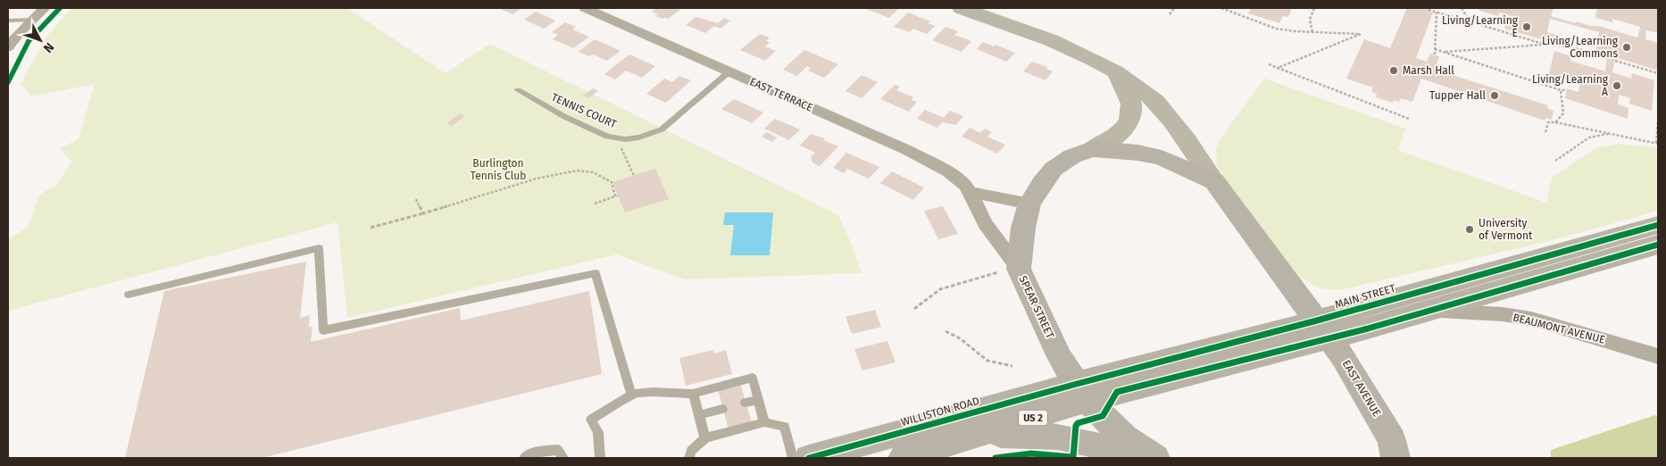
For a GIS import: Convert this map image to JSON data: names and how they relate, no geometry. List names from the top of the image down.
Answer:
{
  "streets": {
    "main road": [
      "MAIN STREET",
      "SPEAR STREET",
      "EAST AVENUE",
      "WILLISTON ROAD",
      "US 2"
    ],
    "street": ["EAST TERRACE", "BEAUMONT AVENUE"],
    "lane": ["TENNIS COURT"]
  },
  "crossings": [
    ["EAST TERRACE", "TENNIS COURT"],
    ["EAST TERRACE", "SPEAR STREET"],
    ["MAIN STREET", "SPEAR STREET"],
    ["MAIN STREET", "BEAUMONT AVENUE"],
    ["MAIN STREET", "EAST AVENUE"],
    ["MAIN STREET", "WILLISTON ROAD"],
    ["MAIN STREET", "US 2"],
    ["SPEAR STREET", "EAST AVENUE"],
    ["SPEAR STREET", "WILLISTON ROAD"],
    ["SPEAR STREET", "US 2"],
    ["WILLISTON ROAD", "US 2"]
  ],
  "parks": ["Burlington Tennis Club"],
  "places": [
    "Living/Learning E",
    "Living/Learning Commons",
    "Marsh Hall",
    "Living/Learning A",
    "Tupper Hall",
    "University of Vermont"
  ],
  "north": "bottom right"
}
